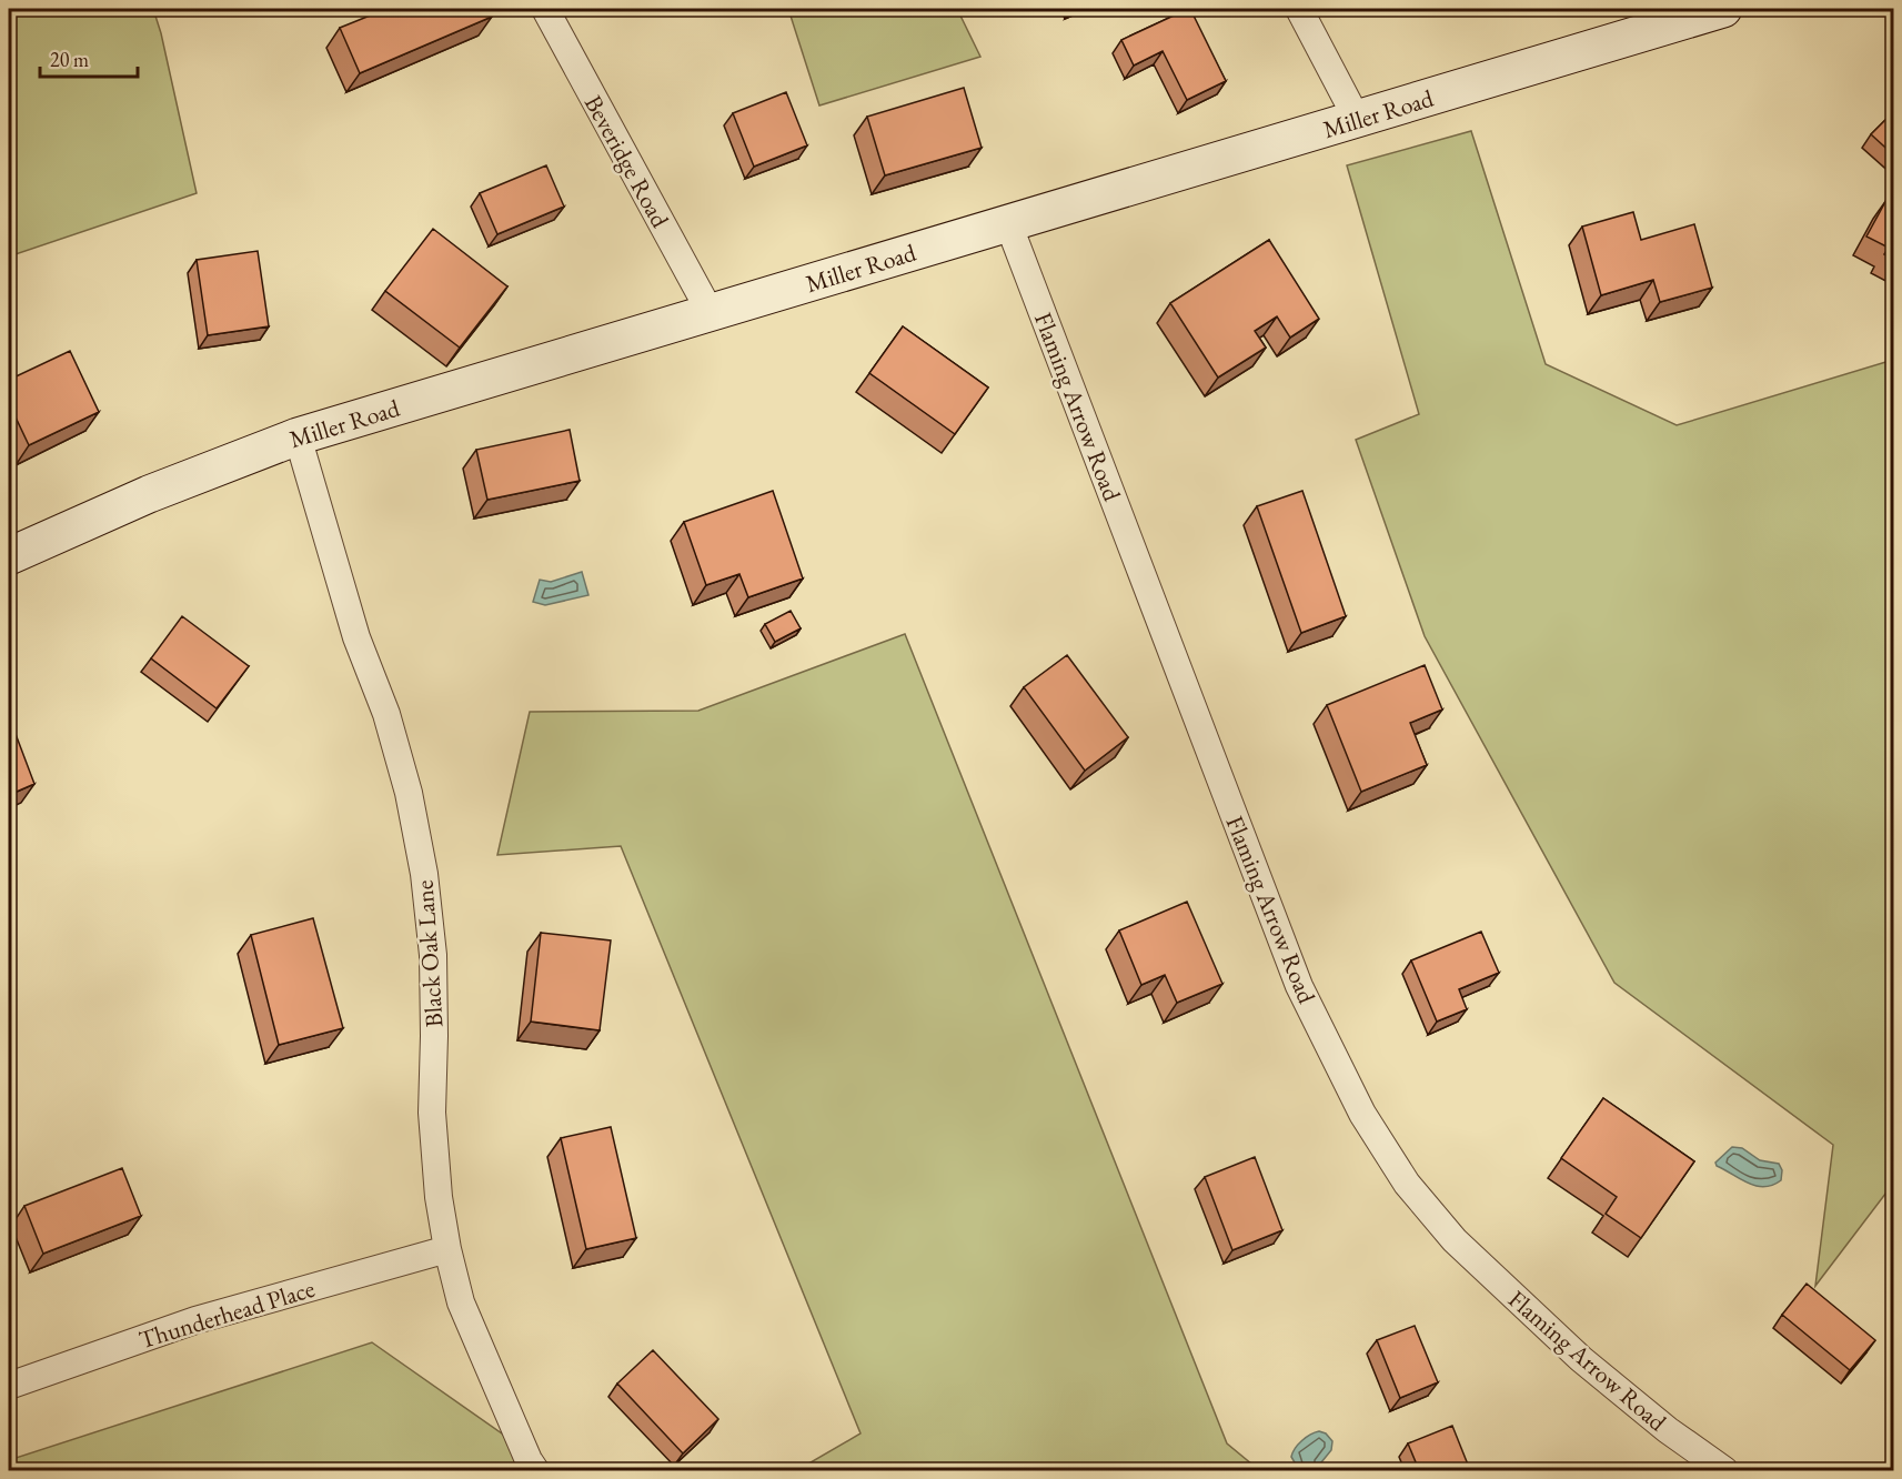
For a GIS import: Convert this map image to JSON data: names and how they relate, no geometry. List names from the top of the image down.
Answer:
{
  "streets": {
    "street": [
      "Miller Road",
      "Beveridge Road",
      "Flaming Arrow Road",
      "Black Oak Lane",
      "Thunderhead Place"
    ]
  },
  "crossings": [
    ["Miller Road", "Beveridge Road"],
    ["Miller Road", "Flaming Arrow Road"],
    ["Miller Road", "Black Oak Lane"],
    ["Black Oak Lane", "Thunderhead Place"]
  ],
  "scale_bar": "20 m"
}
